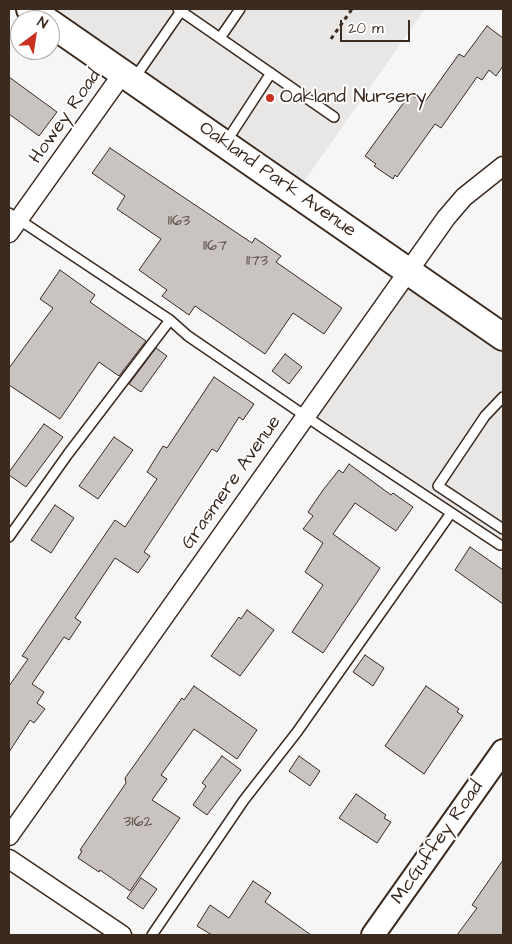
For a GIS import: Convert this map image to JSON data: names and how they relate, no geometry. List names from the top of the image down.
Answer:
{
  "streets": {
    "main road": ["Oakland Park Avenue"],
    "street": ["Howey Road", "Grasmere Avenue", "McGuffey Road"]
  },
  "crossings": [
    ["Howey Road", "Oakland Park Avenue"],
    ["Oakland Park Avenue", "Grasmere Avenue"]
  ],
  "places": ["Oakland Nursery"],
  "house_numbers": [
    "1163",
    "1167",
    "1173",
    "3162"
  ],
  "scale_bar": "20 m",
  "north": "top right"
}
